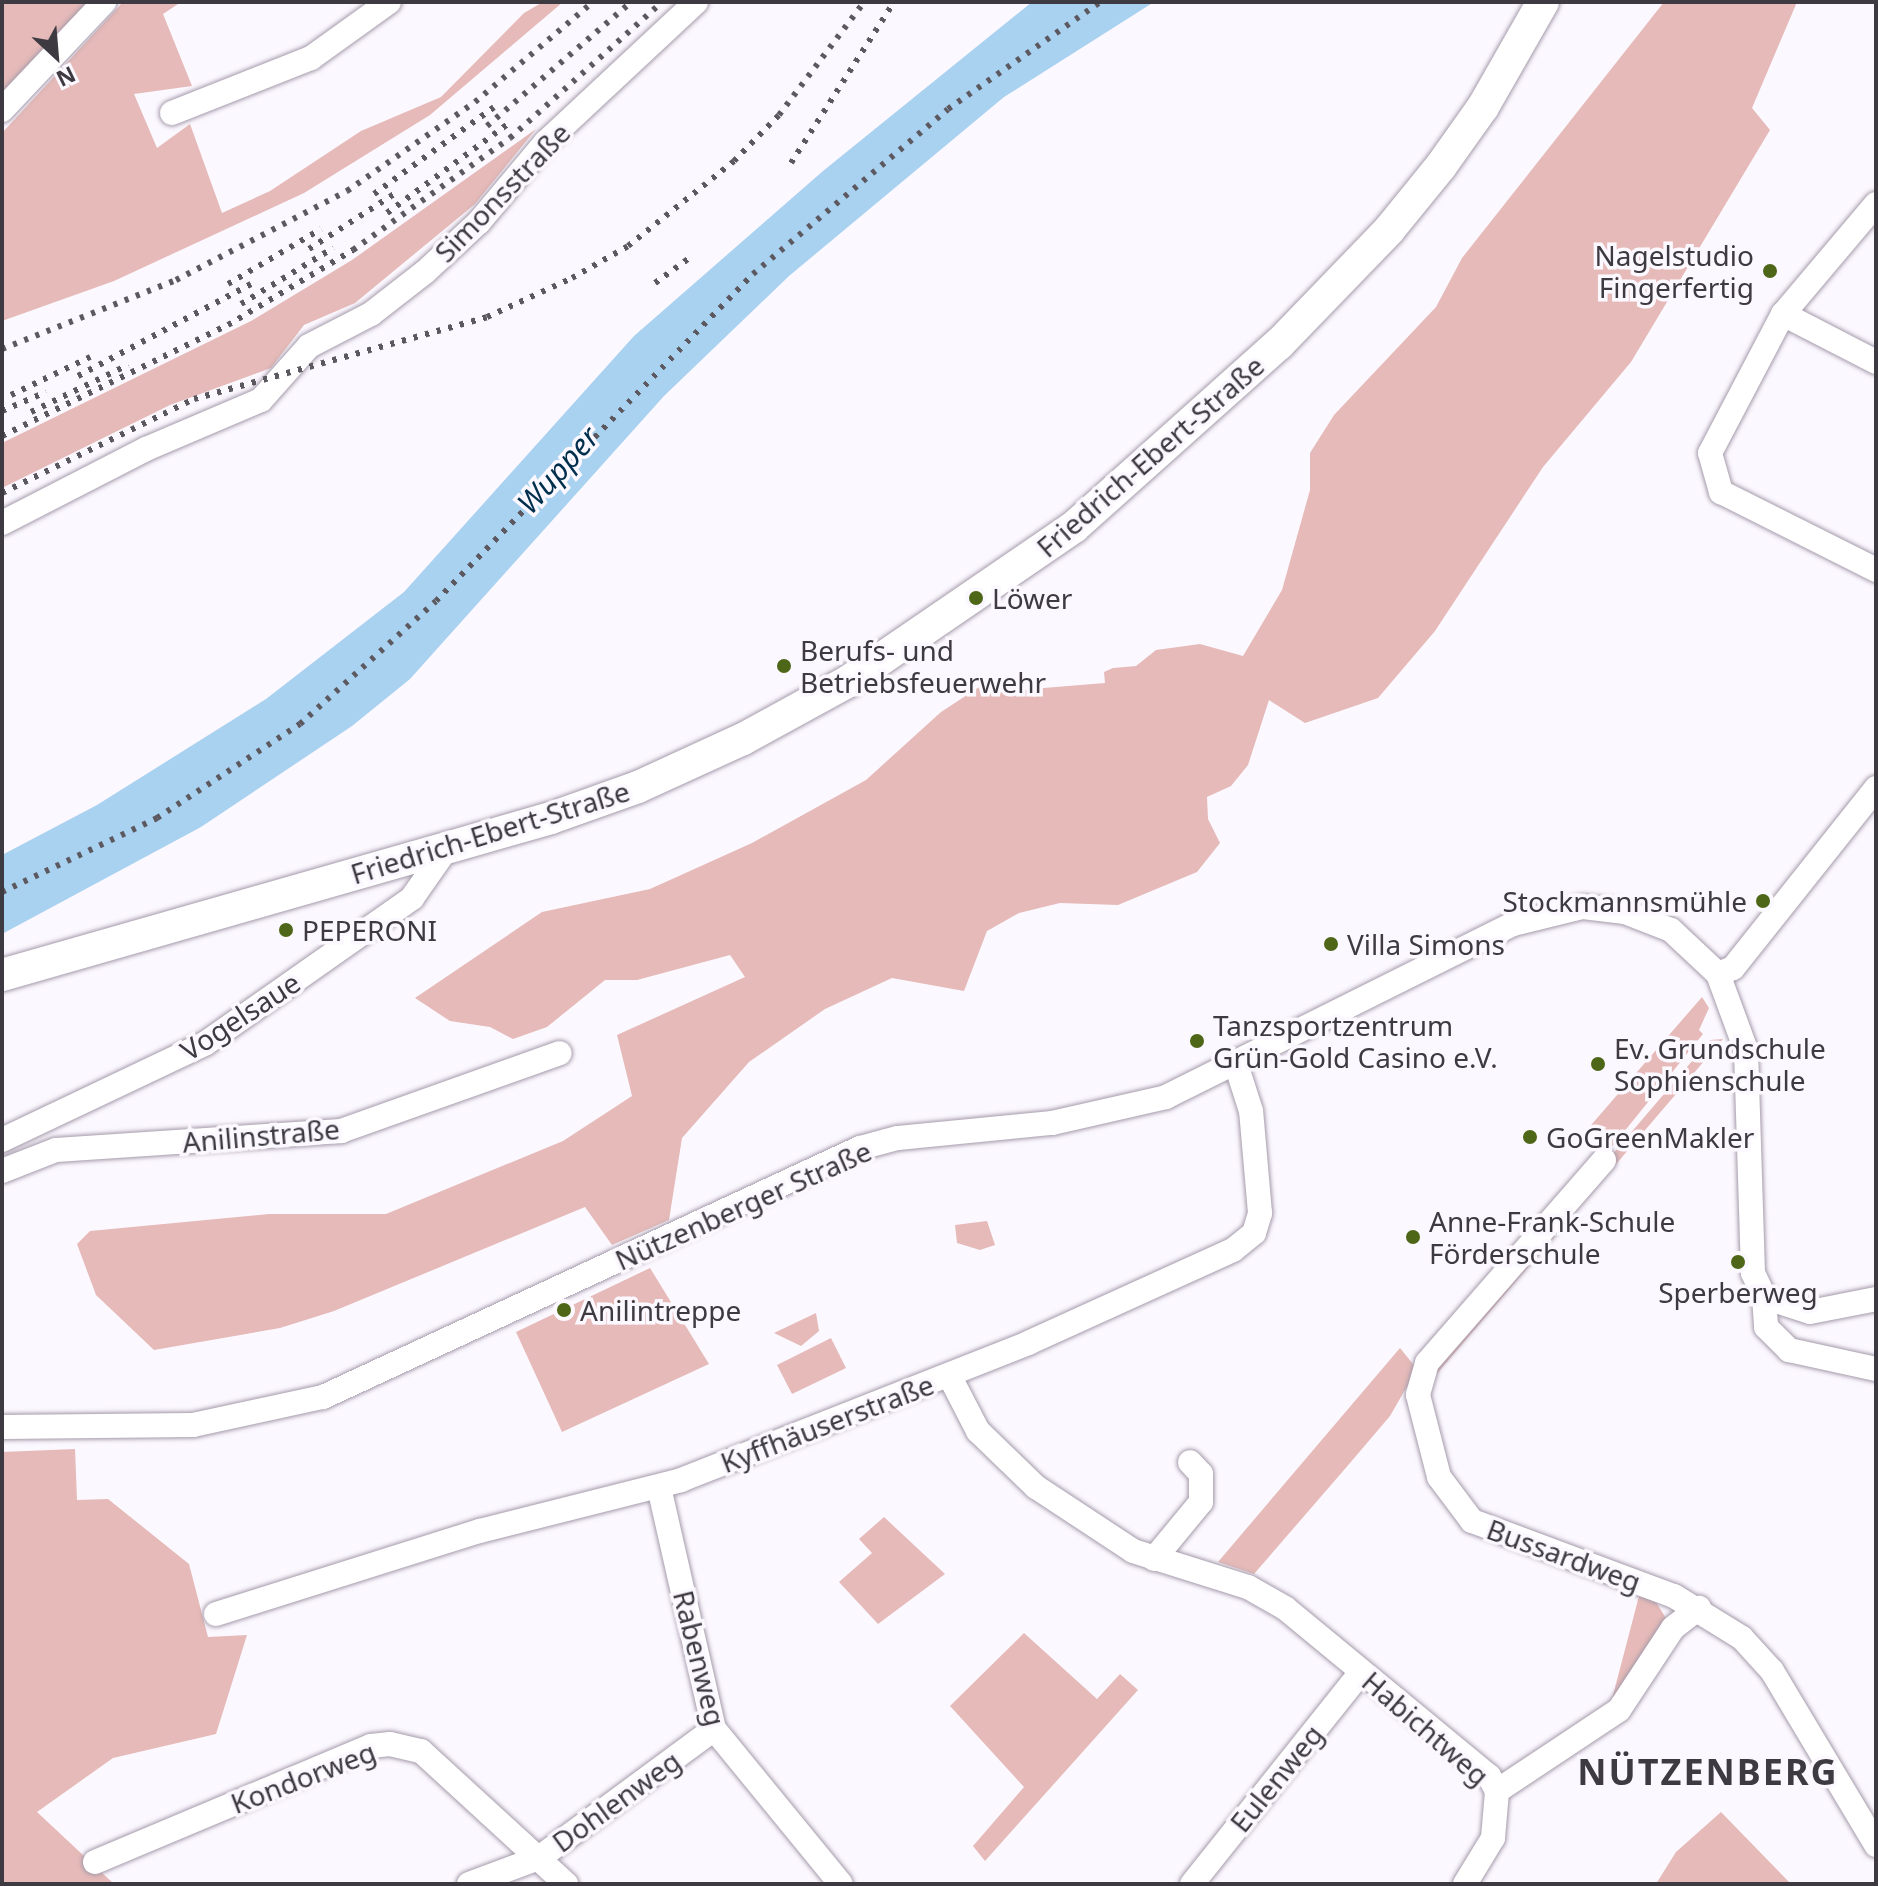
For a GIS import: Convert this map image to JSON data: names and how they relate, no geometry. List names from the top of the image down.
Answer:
{
  "streets": {
    "main road": ["Friedrich-Ebert-Straße"],
    "street": [
      "Simonsstraße",
      "Vogelsaue",
      "Anilinstraße",
      "Nützenberger Straße",
      "Kyffhäuserstraße",
      "Bussardweg",
      "Rabenweg",
      "Habichtweg",
      "Kondorweg",
      "Eulenweg",
      "Dohlenweg"
    ]
  },
  "crossings": [
    ["Friedrich-Ebert-Straße", "Vogelsaue"],
    ["Nützenberger Straße", "Kyffhäuserstraße"],
    ["Kyffhäuserstraße", "Rabenweg"],
    ["Kyffhäuserstraße", "Habichtweg"],
    ["Bussardweg", "Habichtweg"],
    ["Rabenweg", "Dohlenweg"],
    ["Habichtweg", "Eulenweg"],
    ["Kondorweg", "Dohlenweg"]
  ],
  "districts": ["NÜTZENBERG"],
  "water": ["Wupper"],
  "places": [
    "Nagelstudio Fingerfertig",
    "Löwer",
    "Berufs- und Betriebsfeuerwehr",
    "Stockmannsmühle",
    "PEPERONI",
    "Villa Simons",
    "Tanzsportzentrum Grün-Gold Casino e.V.",
    "Ev. Grundschule Sophienschule",
    "GoGreenMakler",
    "Anne-Frank-Schule Förderschule",
    "Sperberweg",
    "Anilintreppe"
  ],
  "north": "bottom right"
}
